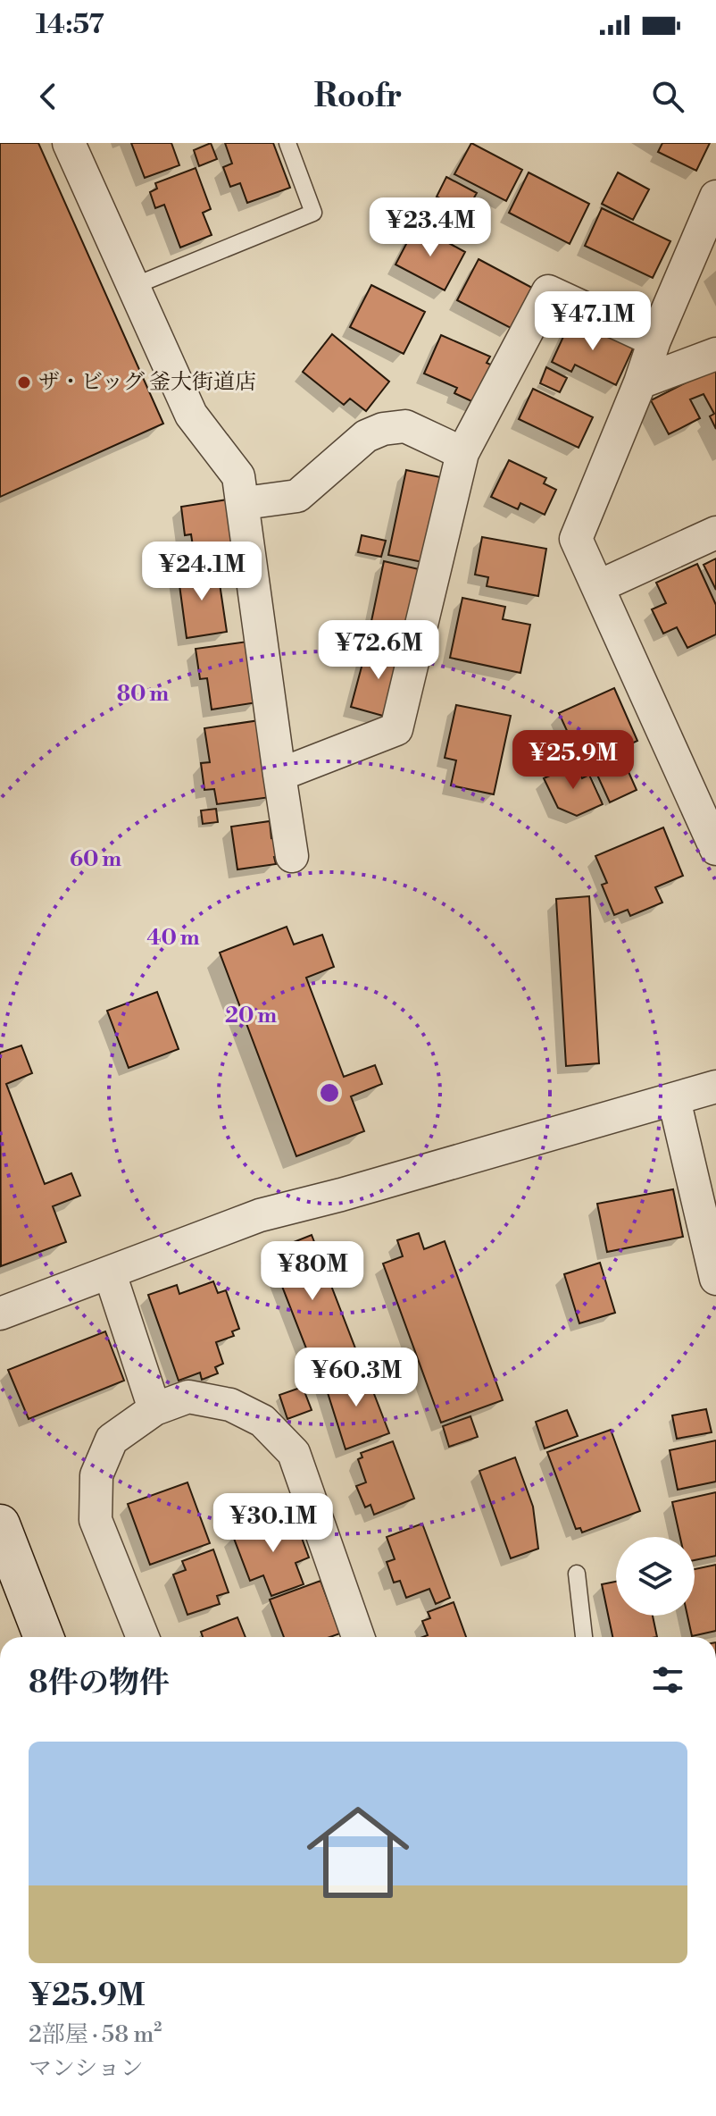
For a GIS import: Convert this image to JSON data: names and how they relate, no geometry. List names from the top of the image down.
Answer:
{
  "places": ["ザ・ビッグ 釜大街道店"],
  "page": {
    "status": "14:57",
    "header": "Roofr",
    "price": [
      "¥23.4M",
      "¥47.1M",
      "¥24.1M",
      "¥72.6M",
      "¥25.9M",
      "¥80M",
      "¥60.3M",
      "¥30.1M"
    ],
    "heading": "8件の物件",
    "list": [
      {
        "name": "¥25.9M",
        "note": "2部屋 · 58 m² · マンション"
      }
    ]
  },
  "rings": [
    "80 m",
    "60 m",
    "40 m",
    "20 m"
  ]
}
